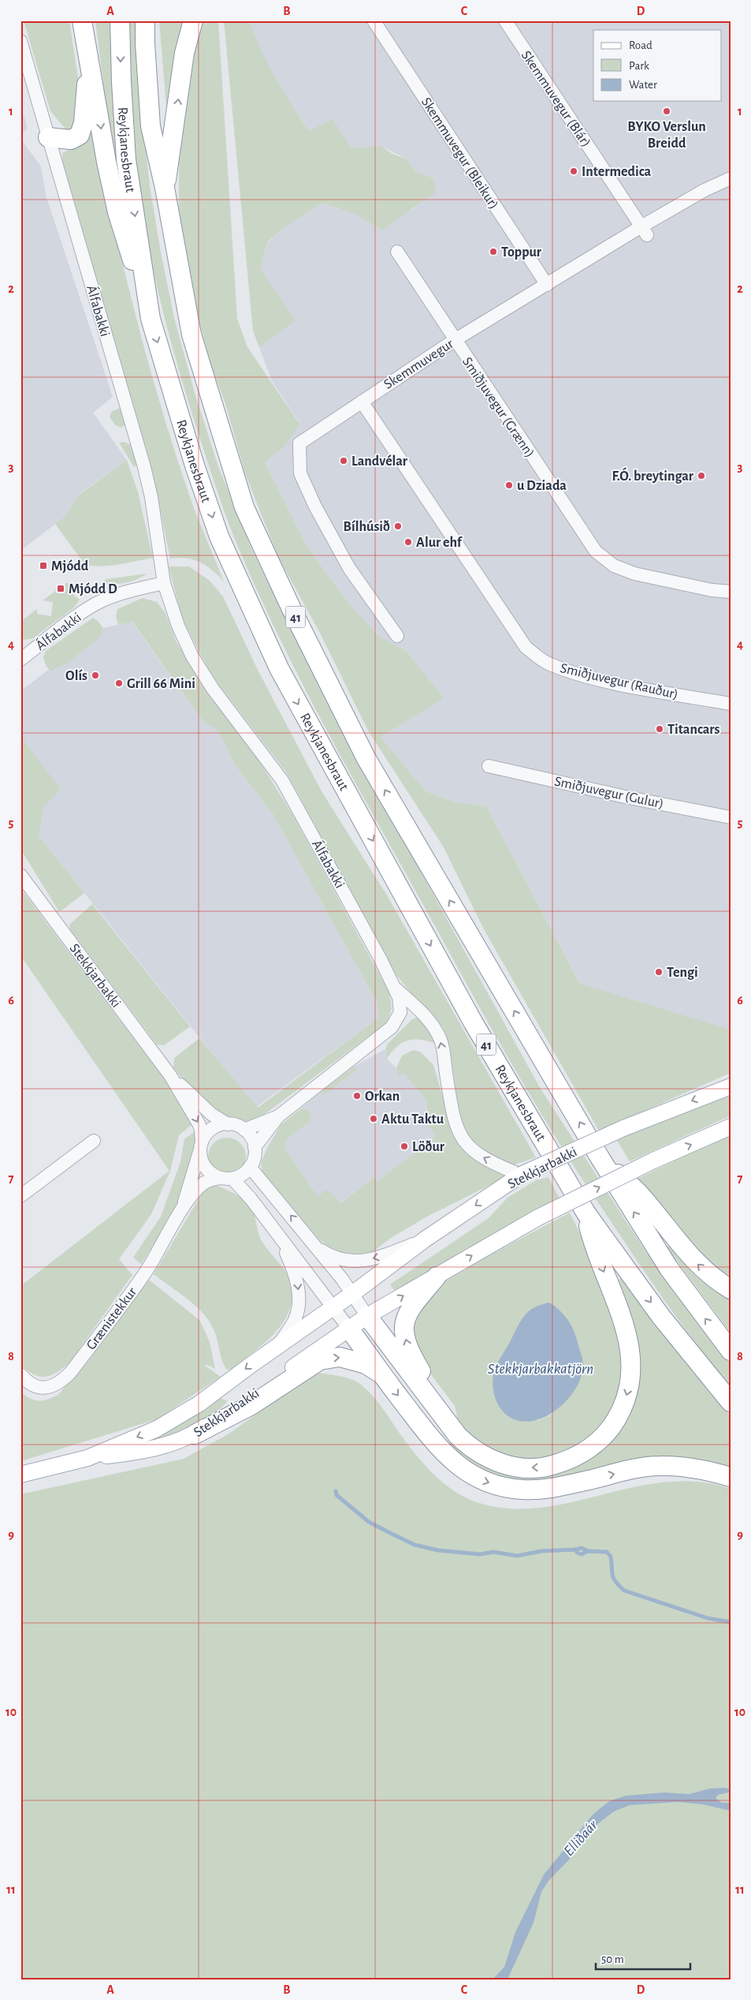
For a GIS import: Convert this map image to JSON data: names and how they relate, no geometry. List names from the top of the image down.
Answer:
{
  "streets": {
    "highway": ["Reykjanesbraut", "41"],
    "main road": ["Stekkjarbakki"],
    "street": [
      "Skemmuvegur (Blár)",
      "Skemmuvegur (Bleikur)",
      "Álfabakki",
      "Skemmuvegur",
      "Smiðjuvegur (Grænn)",
      "Smiðjuvegur (Rauður)",
      "Smiðjuvegur (Gulur)",
      "Grænistekkur"
    ]
  },
  "crossings": [
    ["Skemmuvegur (Blár)", "Skemmuvegur"],
    ["Skemmuvegur (Bleikur)", "Skemmuvegur"],
    ["Álfabakki", "Stekkjarbakki"],
    ["Álfabakki", "Grænistekkur"],
    ["Skemmuvegur", "Smiðjuvegur (Grænn)"],
    ["Skemmuvegur", "Smiðjuvegur (Rauður)"],
    ["Stekkjarbakki", "Grænistekkur"]
  ],
  "water": ["Stekkjarbakkatjörn", "Elliðaár"],
  "places": {
    "other": [
      "BYKO Verslun Breidd",
      "Intermedica",
      "Toppur",
      "Landvélar",
      "F.Ó. breytingar",
      "u Dziada",
      "Bílhúsið",
      "Alur ehf",
      "Olís",
      "Grill 66 Mini",
      "Titancars",
      "Tengi",
      "Orkan",
      "Aktu Taktu",
      "Löður"
    ],
    "transit": ["Mjódd", "Mjódd D"]
  },
  "legend": ["Road", "Park", "Water"],
  "scale_bar": "50 m",
  "grid": {
    "columns": [
      "A",
      "B",
      "C",
      "D"
    ],
    "rows": [
      "1",
      "2",
      "3",
      "4",
      "5",
      "6",
      "7",
      "8",
      "9",
      "10",
      "11"
    ]
  }
}
